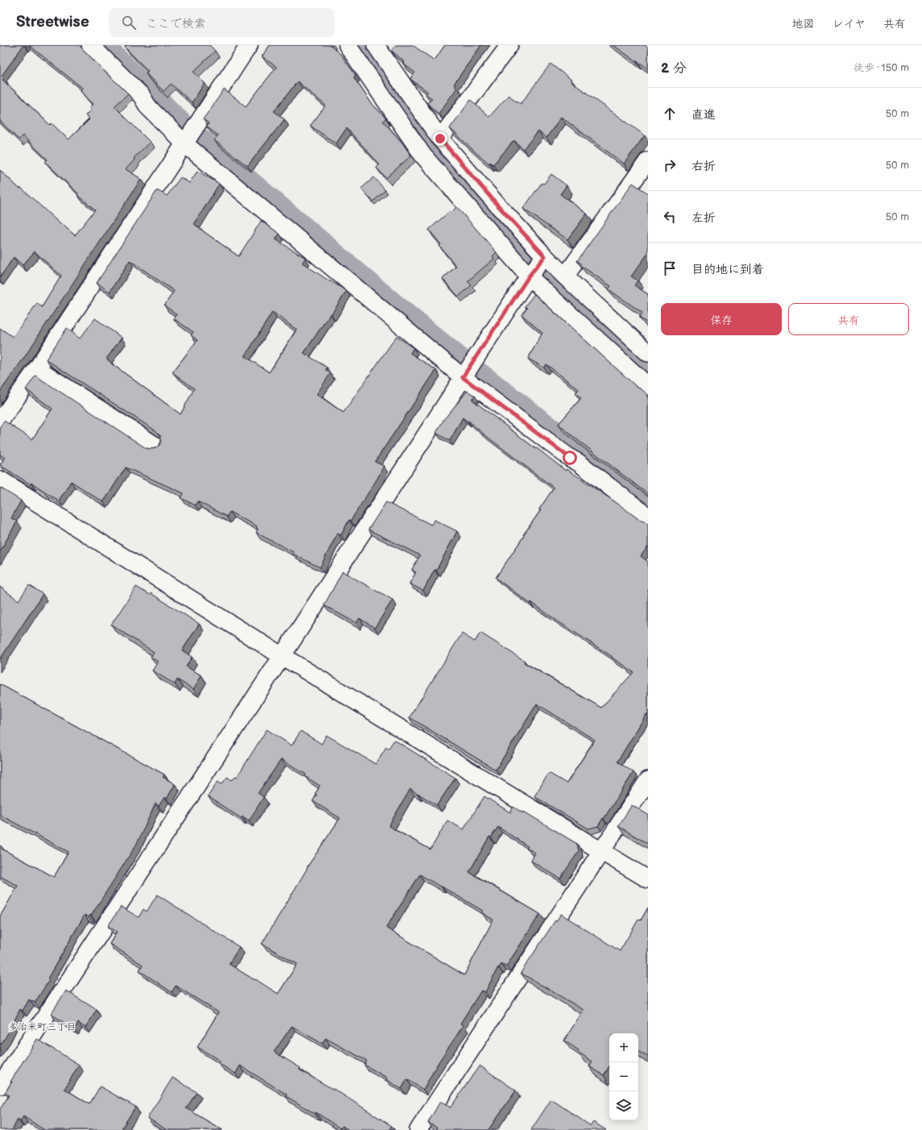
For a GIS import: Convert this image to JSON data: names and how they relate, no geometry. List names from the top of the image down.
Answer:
{
  "districts": ["多治米町三丁目"],
  "page": {
    "header": "Streetwise",
    "search": "ここで検索",
    "nav": ["地図", "レイヤ", "共有"],
    "heading": ["2 分", "徒歩 · 150 m"],
    "list": [
      ["直進", "50 m"],
      ["右折", "50 m"],
      ["左折", "50 m"],
      "目的地に到着"
    ],
    "buttons": ["保存", "共有"],
    "map_buttons": ["+", "−"]
  }
}
